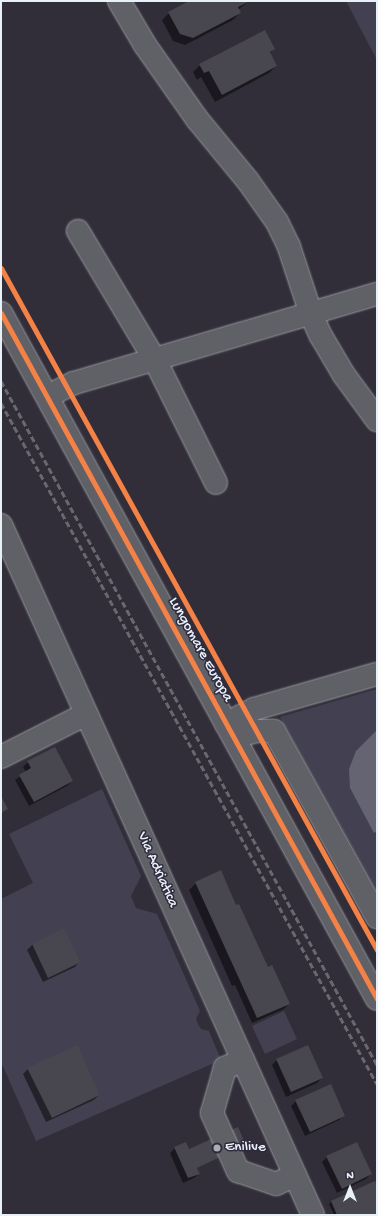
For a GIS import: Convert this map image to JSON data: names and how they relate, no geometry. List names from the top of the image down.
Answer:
{
  "streets": {
    "street": ["Lungomare Europa", "Via Adriatica"]
  },
  "places": ["Enilive"],
  "north": "top"
}
